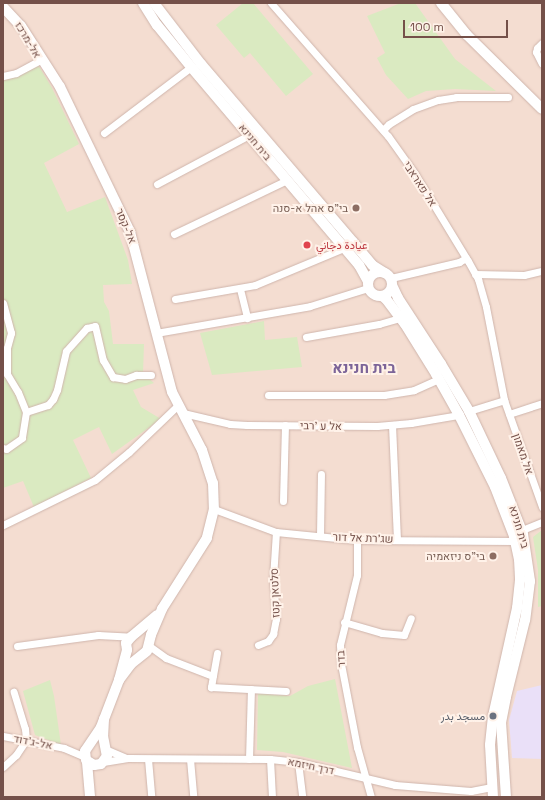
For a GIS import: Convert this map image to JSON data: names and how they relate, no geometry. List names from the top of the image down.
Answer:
{
  "streets": {
    "street": [
      "אל-מרכז",
      "בית חנינא",
      "אל פאראבי",
      "אל-קסר",
      "אל ע 'רבי",
      "אל מאמון",
      "שג'רת אל דור",
      "סלטאן קטז",
      "בדר",
      "אל-ג'דוד",
      "דרך חיזמא"
    ]
  },
  "crossings": [
    ["אל-מרכז", "אל-קסר"],
    ["בית חנינא", "אל ע 'רבי"],
    ["בית חנינא", "שג'רת אל דור"],
    ["בית חנינא", "דרך חיזמא"],
    ["אל פאראבי", "אל ע 'רבי"],
    ["אל פאראבי", "אל מאמון"],
    ["אל-קסר", "אל ע 'רבי"],
    ["אל-קסר", "שג'רת אל דור"],
    ["אל ע 'רבי", "אל מאמון"],
    ["שג'רת אל דור", "סלטאן קטז"],
    ["שג'רת אל דור", "בדר"],
    ["בדר", "דרך חיזמא"],
    ["אל-ג'דוד", "דרך חיזמא"]
  ],
  "districts": ["בית חנינא"],
  "places": [
    "בי\"ס אהל א-סנה",
    "عيادة دجاني",
    "בי\"ס ניזאמיה",
    "مسجد بدر"
  ],
  "scale_bar": "100 m"
}
